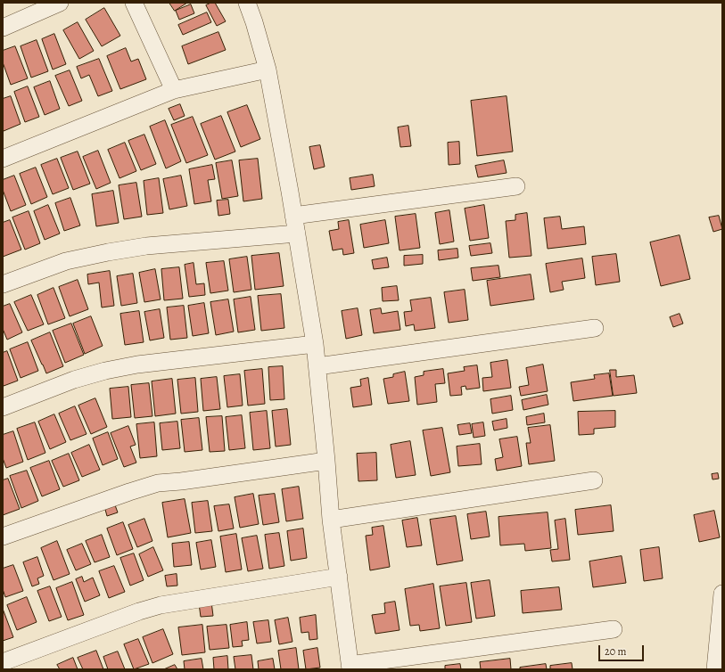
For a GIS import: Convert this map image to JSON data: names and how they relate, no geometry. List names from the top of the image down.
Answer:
{
  "scale_bar": "20 m"
}
